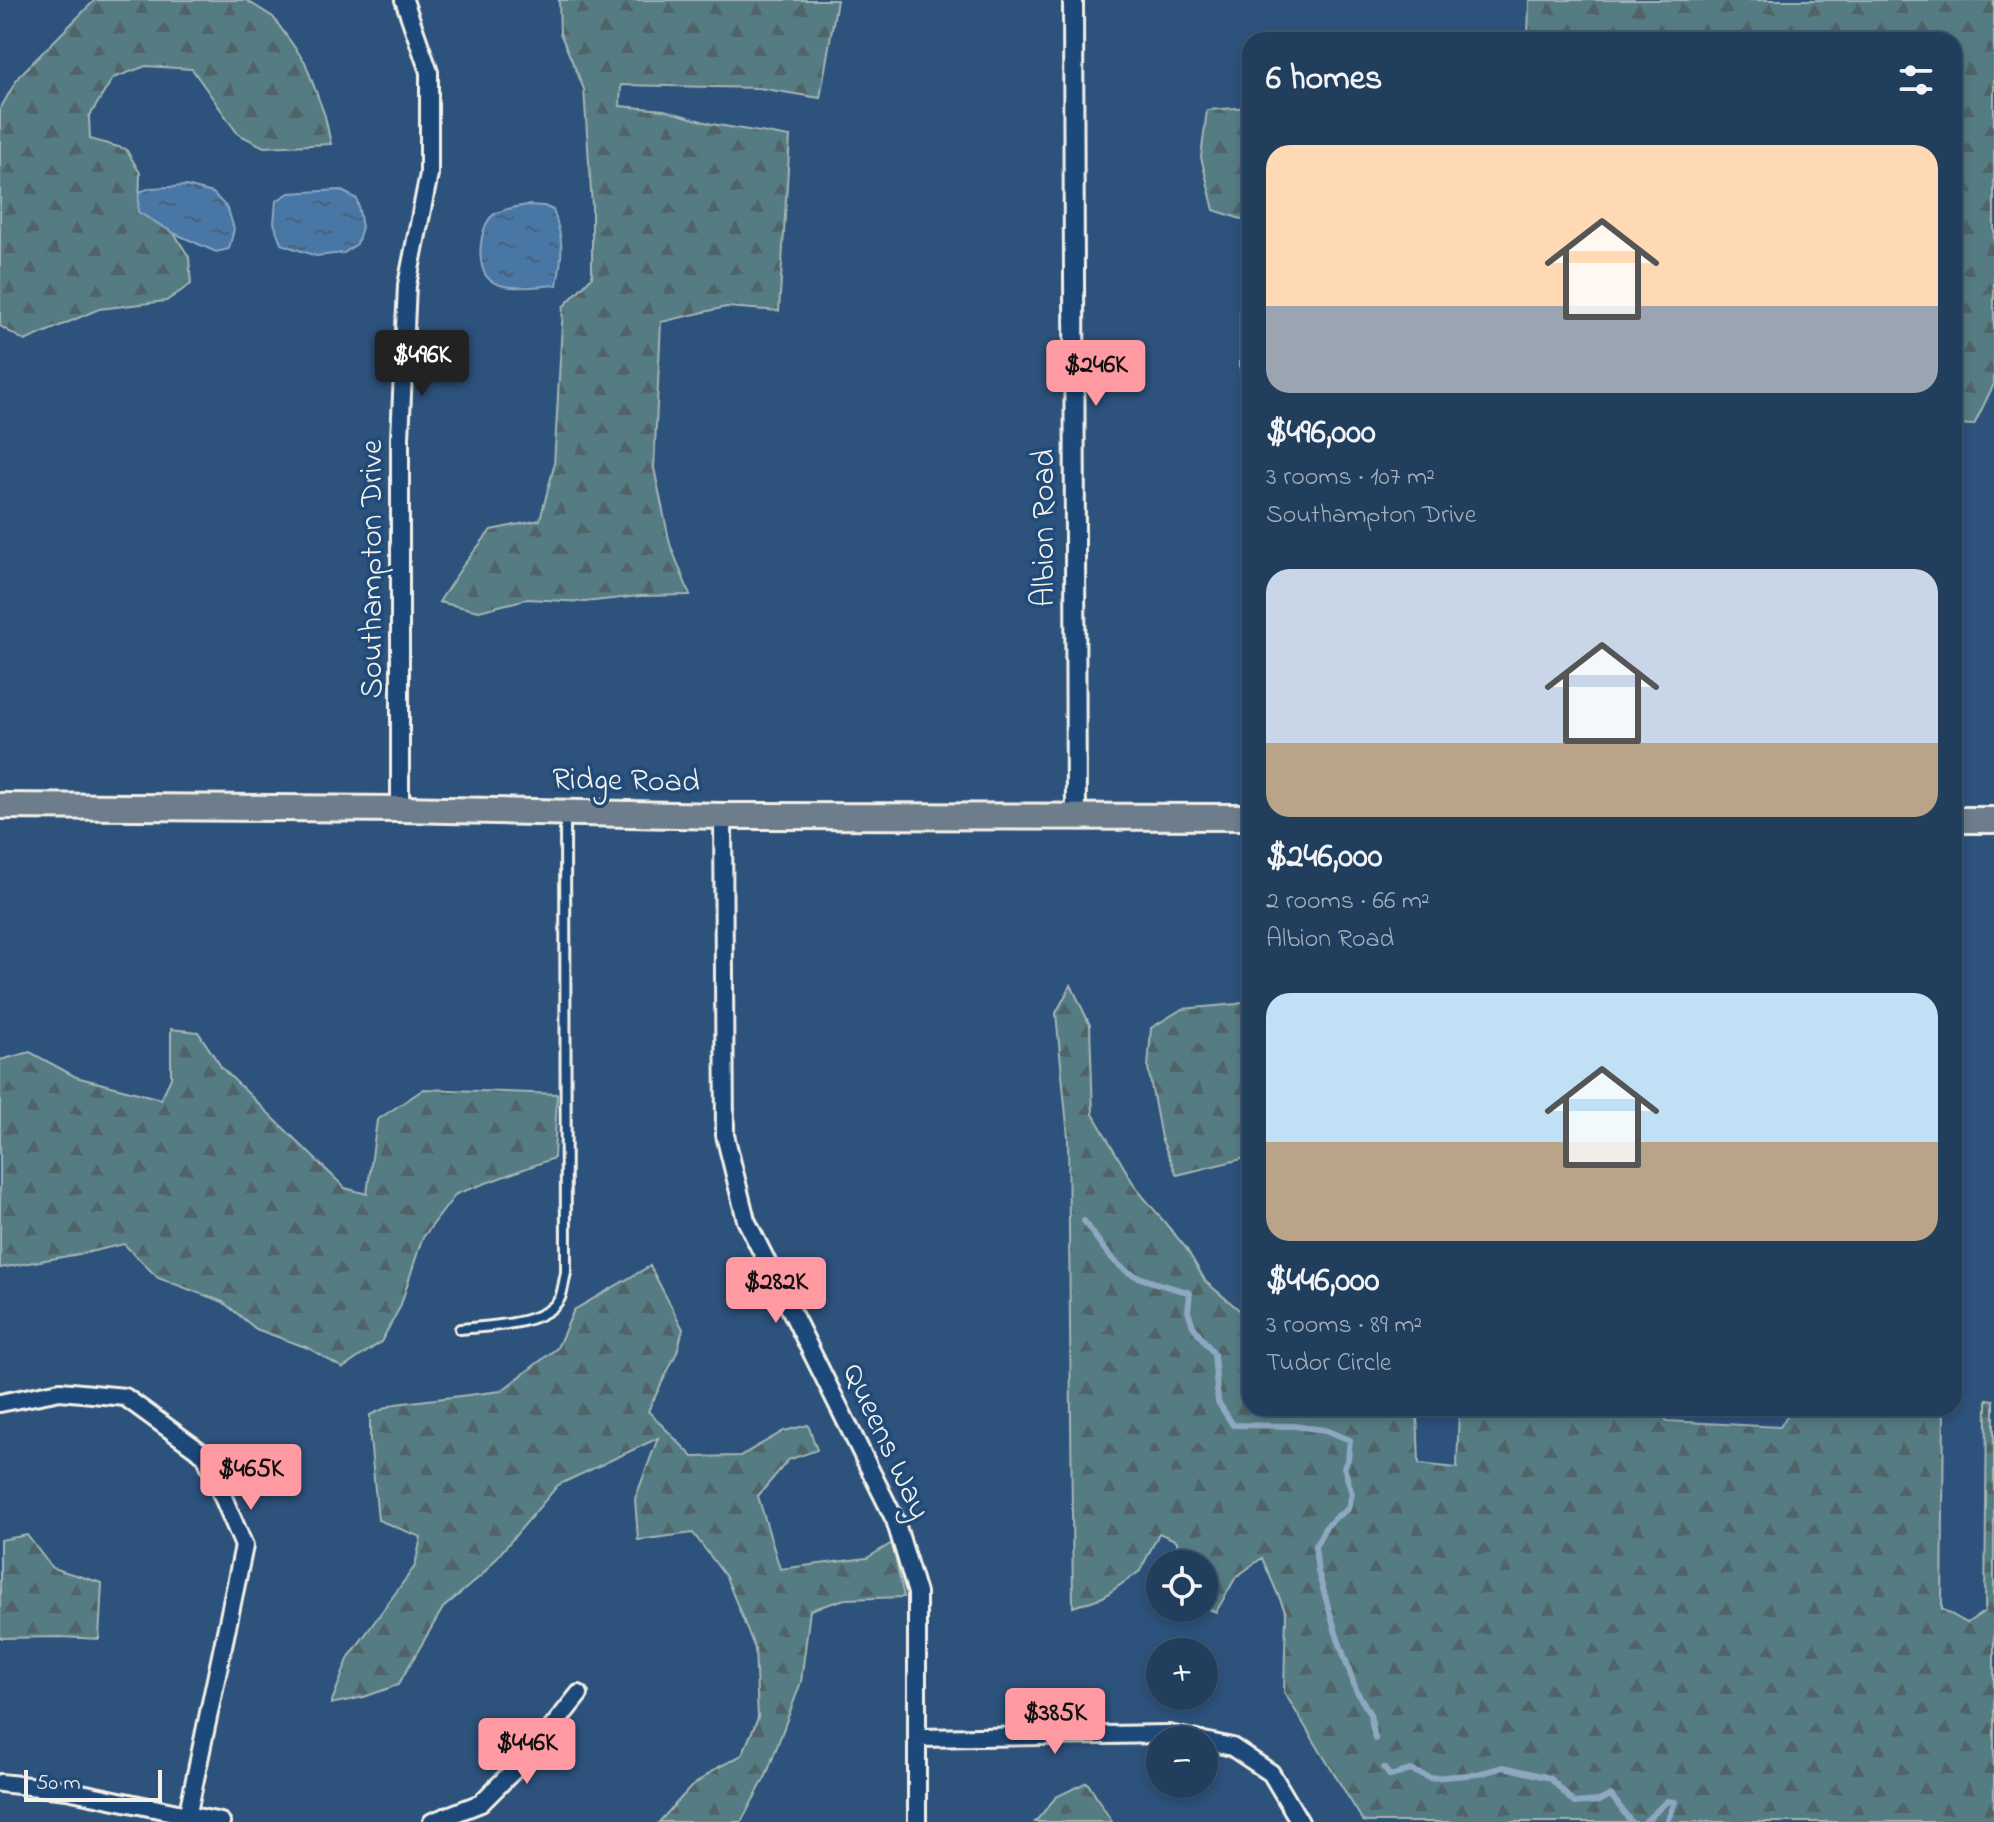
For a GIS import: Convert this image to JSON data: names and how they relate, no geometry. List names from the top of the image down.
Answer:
{
  "streets": {
    "main road": ["Ridge Road"],
    "street": ["Albion Road", "Southampton Drive", "Queens Way"]
  },
  "crossings": [
    ["Albion Road", "Ridge Road"],
    ["Southampton Drive", "Ridge Road"],
    ["Ridge Road", "Queens Way"]
  ],
  "scale_bar": "50 m",
  "page": {
    "heading": "6 homes",
    "list": [
      {
        "name": "$496,000",
        "note": "3 rooms · 107 m² · Southampton Drive"
      },
      {
        "name": "$246,000",
        "note": "2 rooms · 66 m² · Albion Road"
      },
      {
        "name": "$446,000",
        "note": "3 rooms · 89 m² · Tudor Circle"
      }
    ],
    "price": [
      "$496K",
      "$246K",
      "$282K",
      "$465K",
      "$385K",
      "$446K"
    ],
    "map_buttons": ["+", "−"],
    "scale": "50 m"
  }
}
